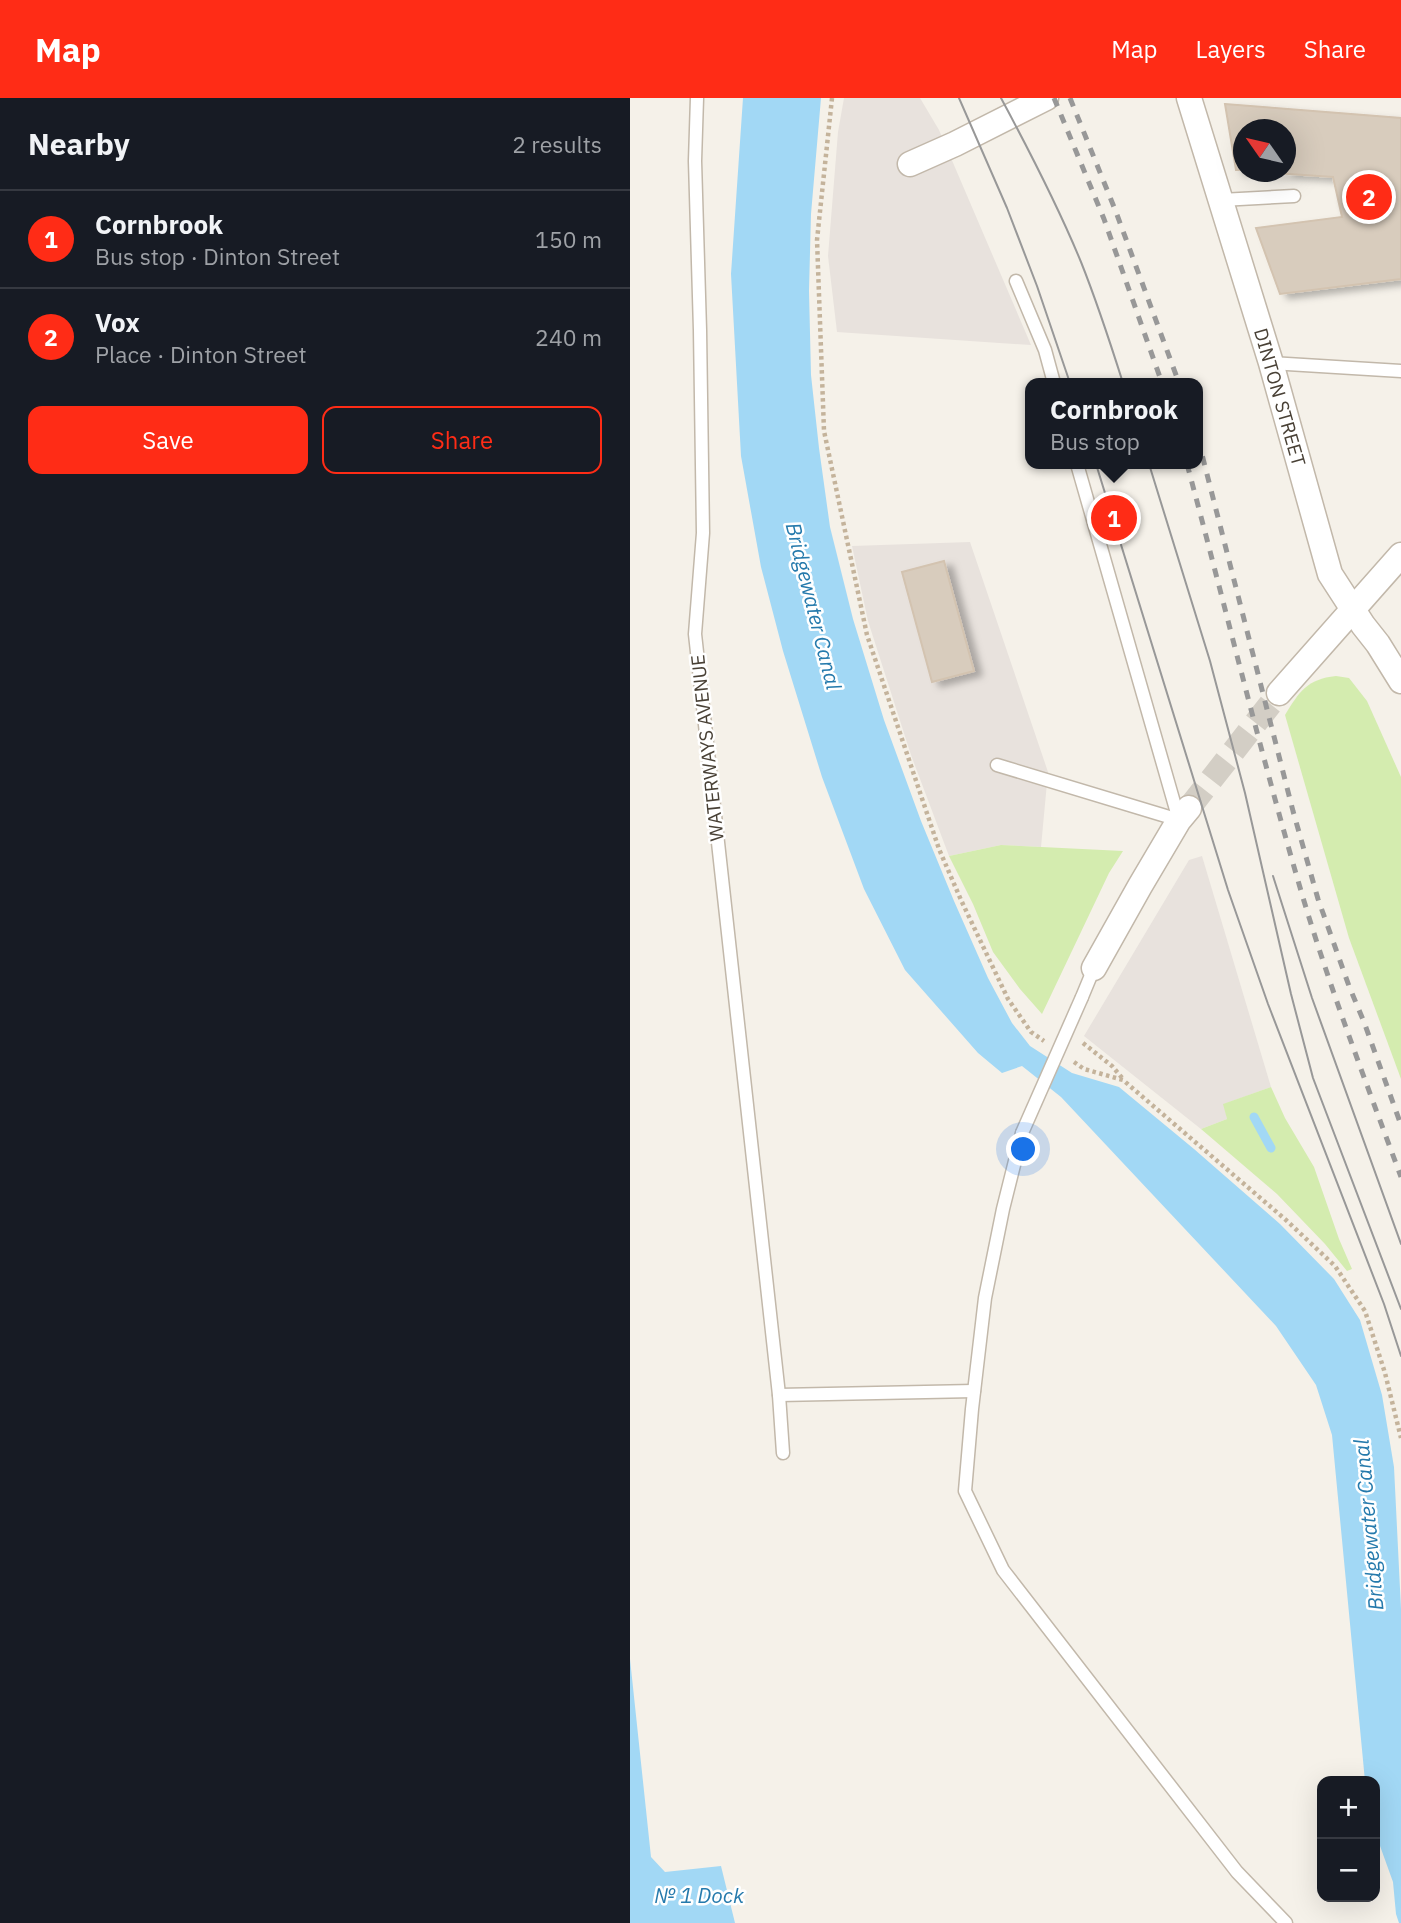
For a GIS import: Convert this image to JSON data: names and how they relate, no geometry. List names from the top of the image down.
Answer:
{
  "streets": {
    "street": ["DINTON STREET"],
    "lane": ["WATERWAYS AVENUE"]
  },
  "water": ["Bridgewater Canal", "№ 1 Dock"],
  "north": "top left",
  "page": {
    "header": "Map",
    "nav": ["Map", "Layers", "Share"],
    "heading": ["Nearby", "2 results"],
    "pins": ["2", "1"],
    "list": [
      {
        "mark": "1",
        "name": "Cornbrook",
        "note": "Bus stop · Dinton Street",
        "value": "150 m"
      },
      {
        "mark": "2",
        "name": "Vox",
        "note": "Place · Dinton Street",
        "value": "240 m"
      }
    ],
    "popup": ["Cornbrook", "Bus stop"],
    "buttons": ["Save", "Share"],
    "map_buttons": ["+", "−"]
  }
}
